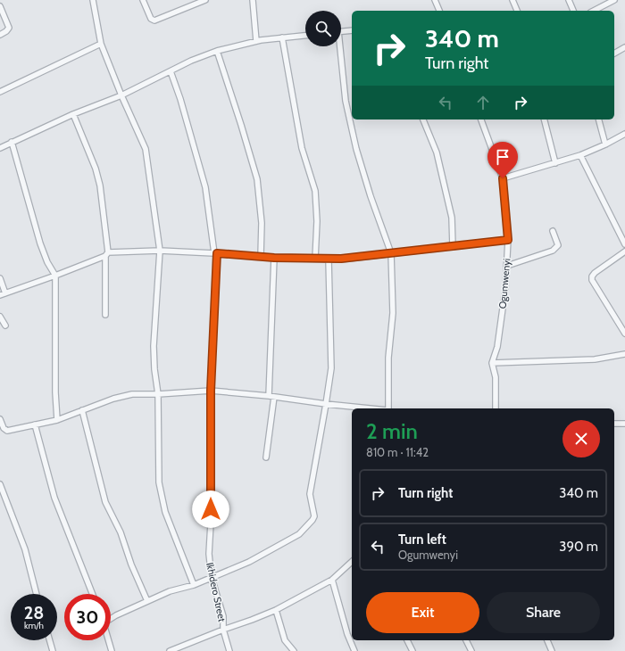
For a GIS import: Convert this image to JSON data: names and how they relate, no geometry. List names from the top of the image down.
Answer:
{
  "streets": {
    "street": ["Ogumwenyi", "Ikhidero Street"]
  },
  "page": {
    "turn": ["340 m", "Turn right"],
    "heading": ["2 min", "810 m · 11:42"],
    "list": [
      {
        "name": "Turn right",
        "value": "340 m"
      },
      {
        "name": "Turn left",
        "note": "Ogumwenyi",
        "value": "390 m"
      }
    ],
    "buttons": ["Exit", "Share"],
    "speed": "28 km/h",
    "limit": "30"
  }
}
